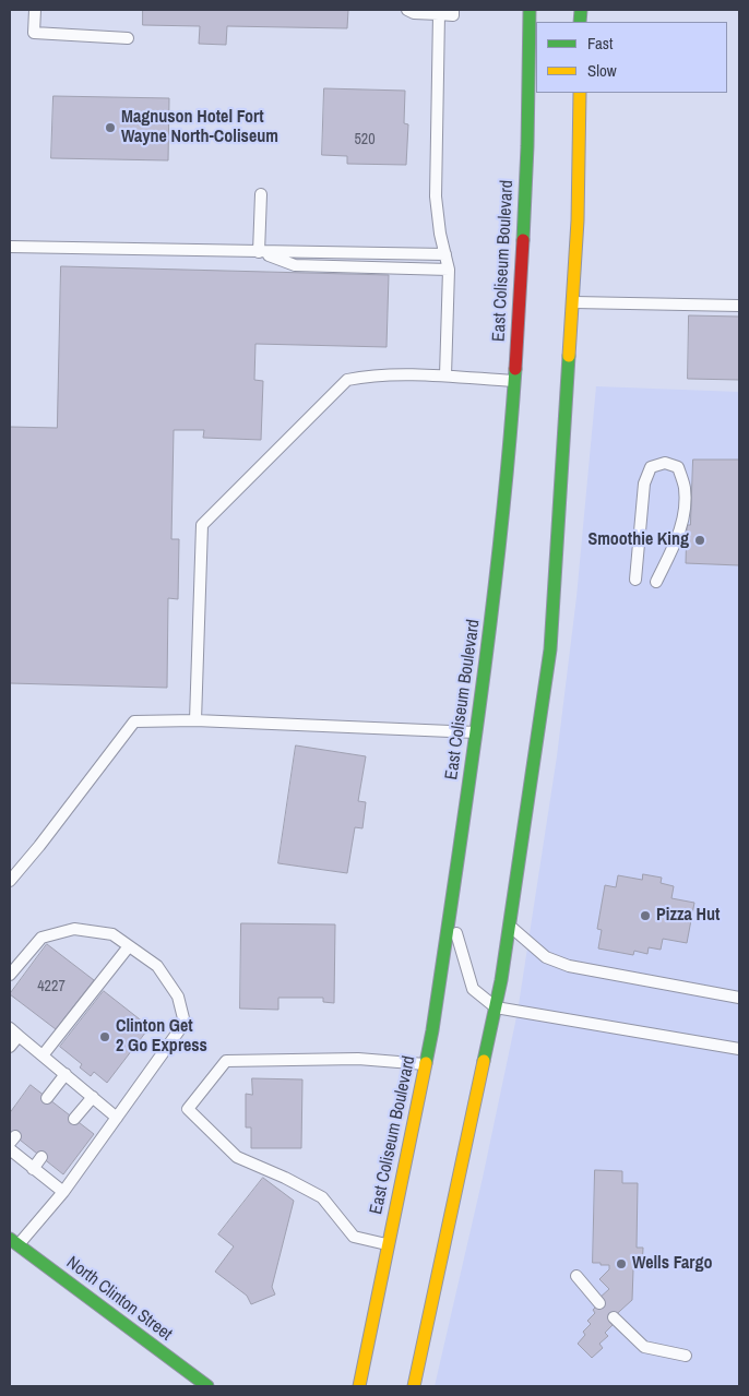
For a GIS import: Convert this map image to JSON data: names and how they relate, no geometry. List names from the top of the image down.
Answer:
{
  "streets": {
    "main road": ["East Coliseum Boulevard", "North Clinton Street"]
  },
  "places": [
    "Magnuson Hotel Fort Wayne North-Coliseum",
    "Smoothie King",
    "Pizza Hut",
    "Clinton Get 2 Go Express",
    "Wells Fargo"
  ],
  "house_numbers": ["520", "4227"],
  "legend": ["Fast", "Slow"]
}
